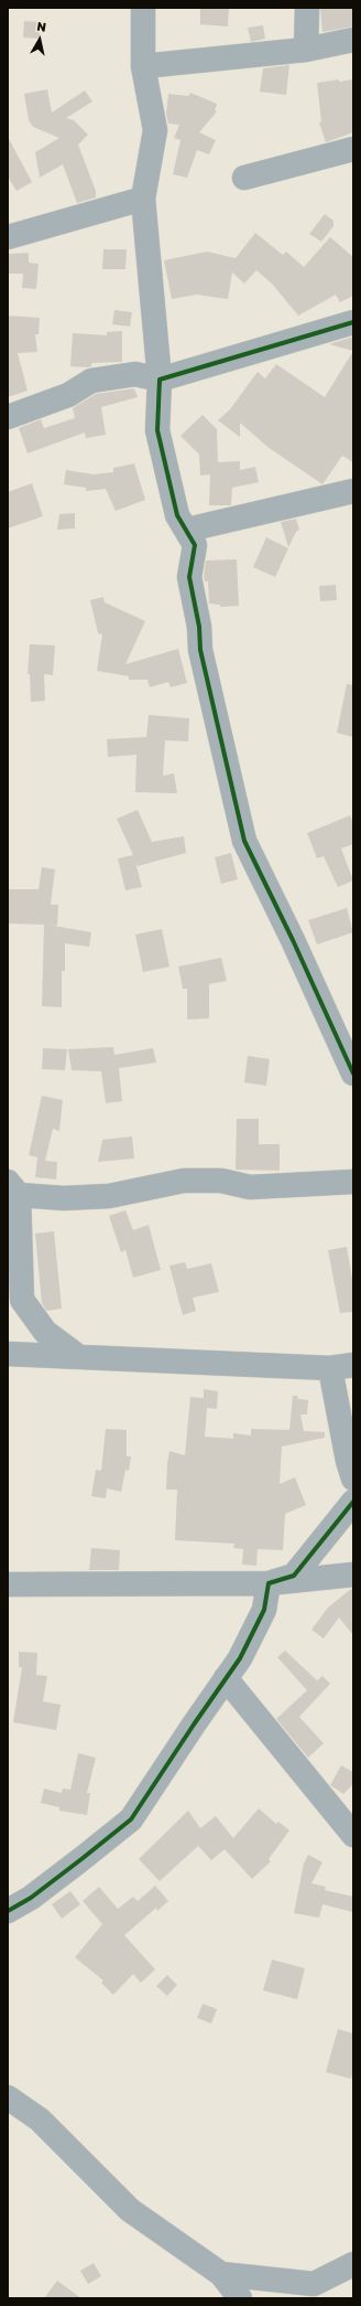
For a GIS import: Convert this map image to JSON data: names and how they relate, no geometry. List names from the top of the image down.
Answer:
{
  "north": "top"
}
